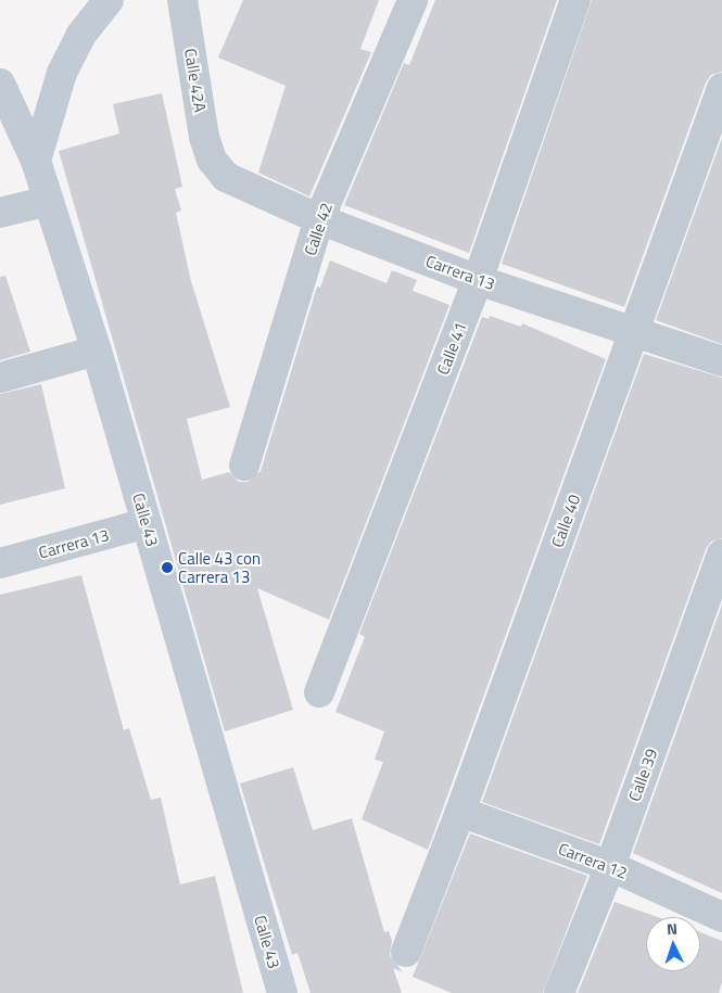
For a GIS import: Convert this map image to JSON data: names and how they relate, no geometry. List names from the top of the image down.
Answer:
{
  "streets": {
    "main road": ["Calle 43"],
    "street": [
      "Calle 42A",
      "Calle 42",
      "Carrera 13",
      "Calle 41",
      "Calle 40",
      "Calle 39",
      "Carrera 12"
    ]
  },
  "crossings": [
    ["Calle 42A", "Carrera 13"],
    ["Calle 42", "Carrera 13"],
    ["Carrera 13", "Calle 41"],
    ["Carrera 13", "Calle 43"],
    ["Carrera 13", "Calle 40"],
    ["Calle 40", "Carrera 12"],
    ["Calle 39", "Carrera 12"]
  ],
  "places": ["Calle 43 con Carrera 13"],
  "north": "top"
}
